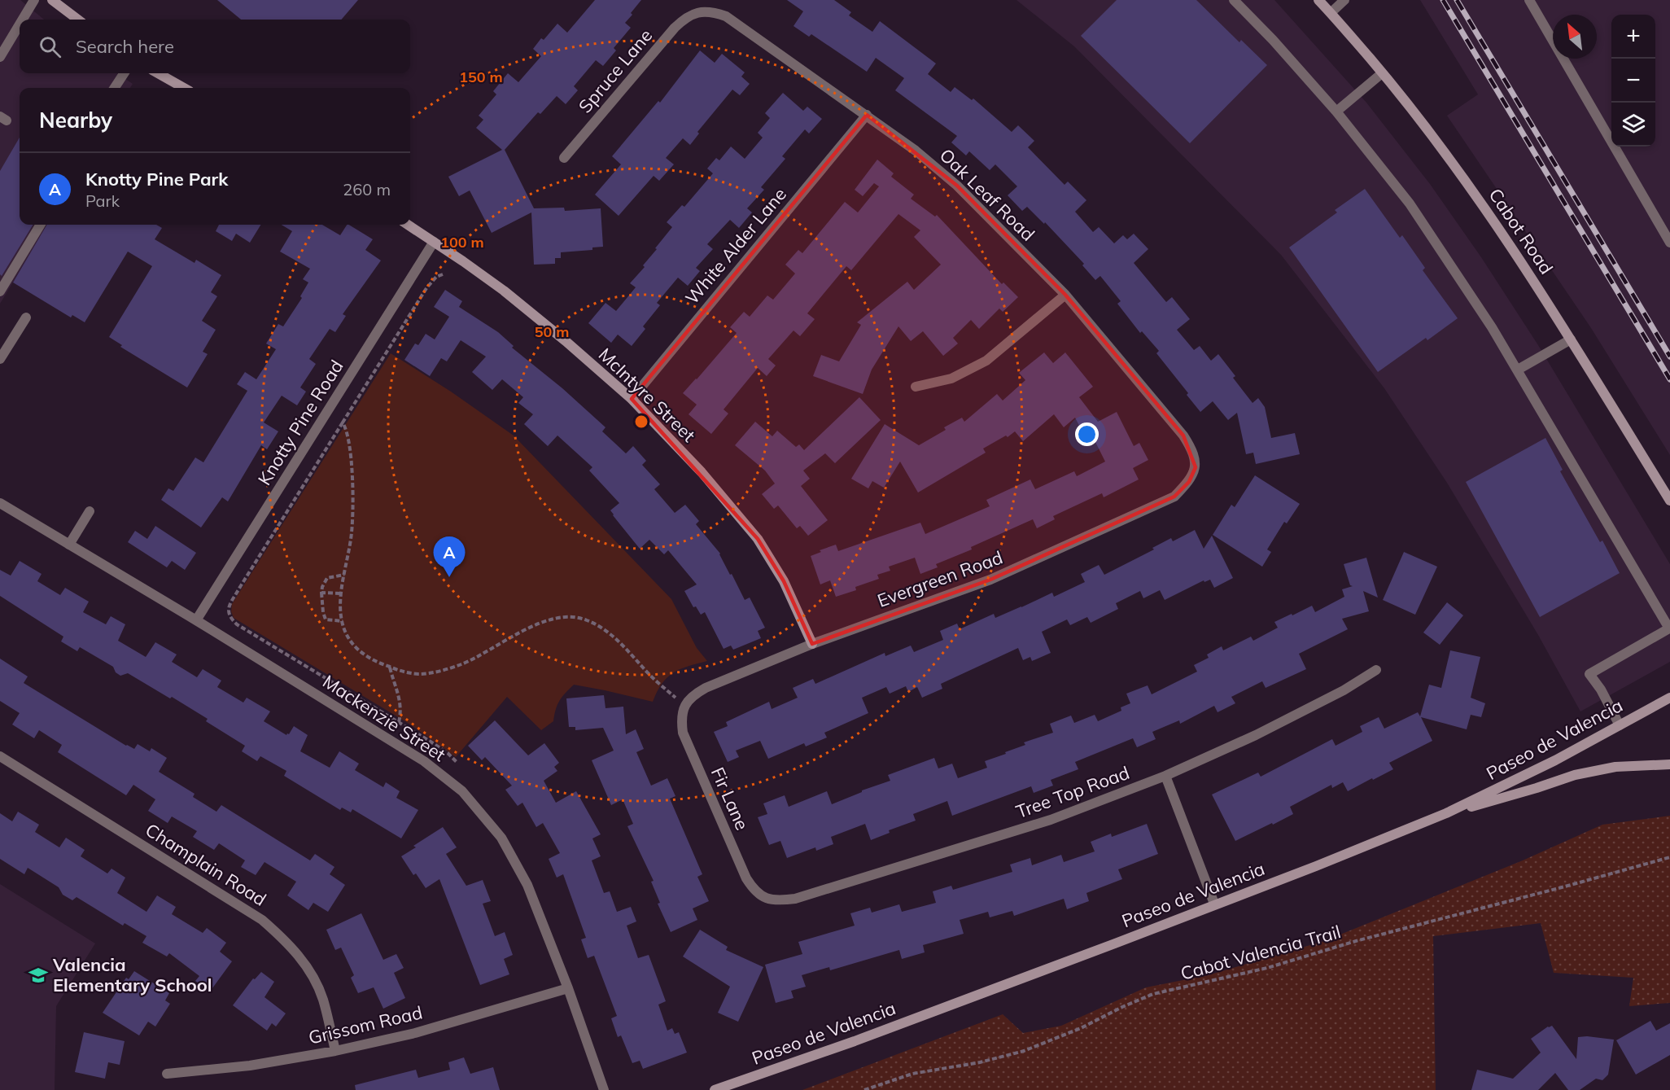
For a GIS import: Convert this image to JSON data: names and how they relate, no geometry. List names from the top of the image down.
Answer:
{
  "streets": {
    "main road": ["Cabot Road", "McIntyre Street", "Paseo de Valencia"],
    "street": [
      "Spruce Lane",
      "Oak Leaf Road",
      "White Alder Lane",
      "Knotty Pine Road",
      "Evergreen Road",
      "Mackenzie Street",
      "Tree Top Road",
      "Fir Lane",
      "Champlain Road",
      "Grissom Road"
    ],
    "path": ["Cabot Valencia Trail"]
  },
  "crossings": [
    ["Spruce Lane", "Oak Leaf Road"],
    ["Oak Leaf Road", "White Alder Lane"],
    ["Oak Leaf Road", "Evergreen Road"],
    ["White Alder Lane", "McIntyre Street"],
    ["McIntyre Street", "Knotty Pine Road"],
    ["McIntyre Street", "Evergreen Road"],
    ["Knotty Pine Road", "Mackenzie Street"],
    ["Evergreen Road", "Fir Lane"],
    ["Mackenzie Street", "Grissom Road"],
    ["Tree Top Road", "Fir Lane"],
    ["Champlain Road", "Grissom Road"]
  ],
  "places": {
    "school or university": ["Valencia Elementary School"]
  },
  "north": "top left",
  "page": {
    "map_buttons": ["+", "−"],
    "search": "Search here",
    "heading": "Nearby",
    "list": [
      {
        "mark": "A",
        "name": "Knotty Pine Park",
        "note": "Park",
        "value": "260 m"
      }
    ],
    "pins": "A"
  },
  "rings": ["150 m", "100 m", "50 m"]
}
